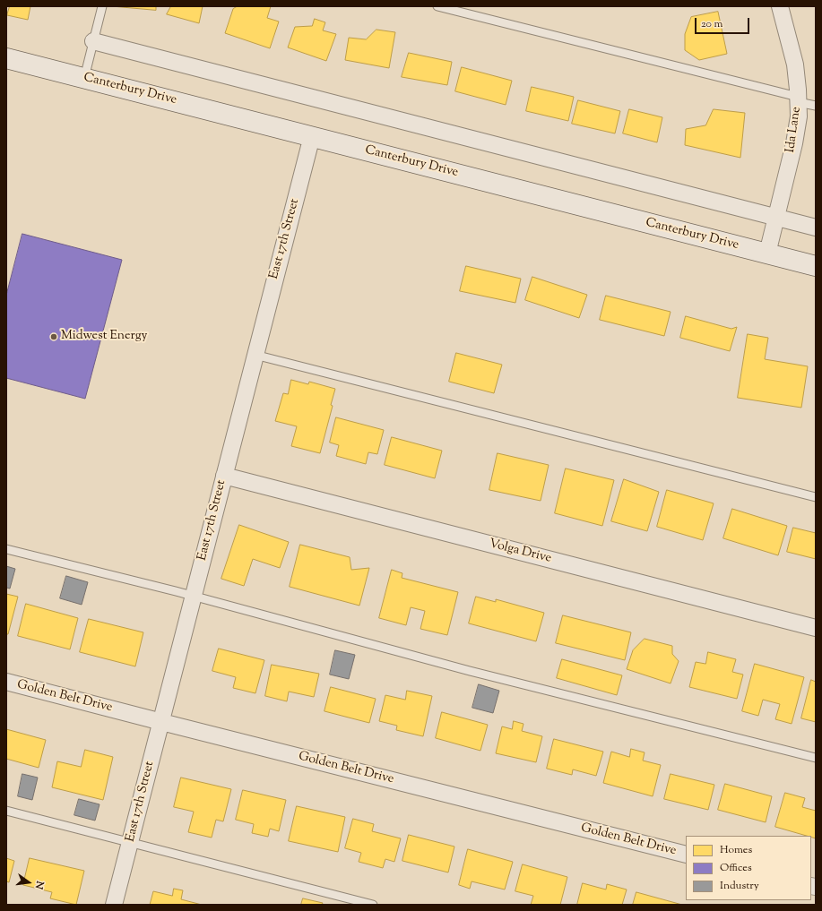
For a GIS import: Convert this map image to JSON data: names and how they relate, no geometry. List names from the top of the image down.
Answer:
{
  "streets": {
    "main road": ["Canterbury Drive"],
    "street": [
      "Ida Lane",
      "East 17th Street",
      "Volga Drive",
      "Golden Belt Drive"
    ]
  },
  "crossings": [
    ["Canterbury Drive", "Ida Lane"],
    ["Canterbury Drive", "East 17th Street"],
    ["East 17th Street", "Volga Drive"],
    ["East 17th Street", "Golden Belt Drive"]
  ],
  "places": ["Midwest Energy"],
  "legend": ["Homes", "Offices", "Industry"],
  "scale_bar": "20 m",
  "north": "right"
}
